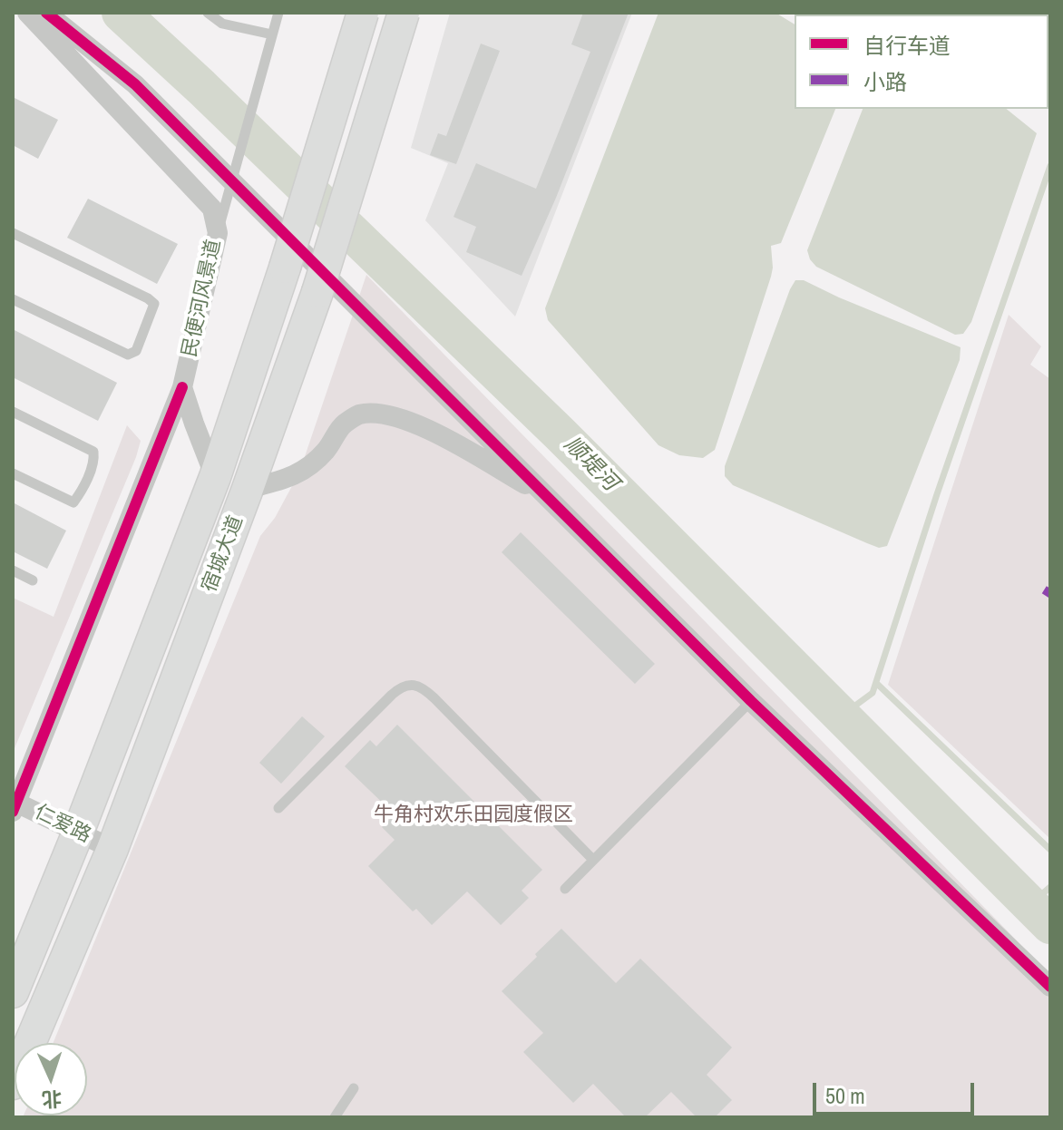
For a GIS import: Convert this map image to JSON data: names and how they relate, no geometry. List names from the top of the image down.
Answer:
{
  "streets": {
    "main road": ["宿城大道"],
    "street": ["民便河风景道", "仁爱路"]
  },
  "crossings": [
    ["民便河风景道", "仁爱路"],
    ["宿城大道", "仁爱路"]
  ],
  "water": ["顺堤河"],
  "parks": ["牛角村欢乐田园度假区"],
  "legend": ["自行车道", "小路"],
  "scale_bar": "50 m",
  "north": "bottom"
}
